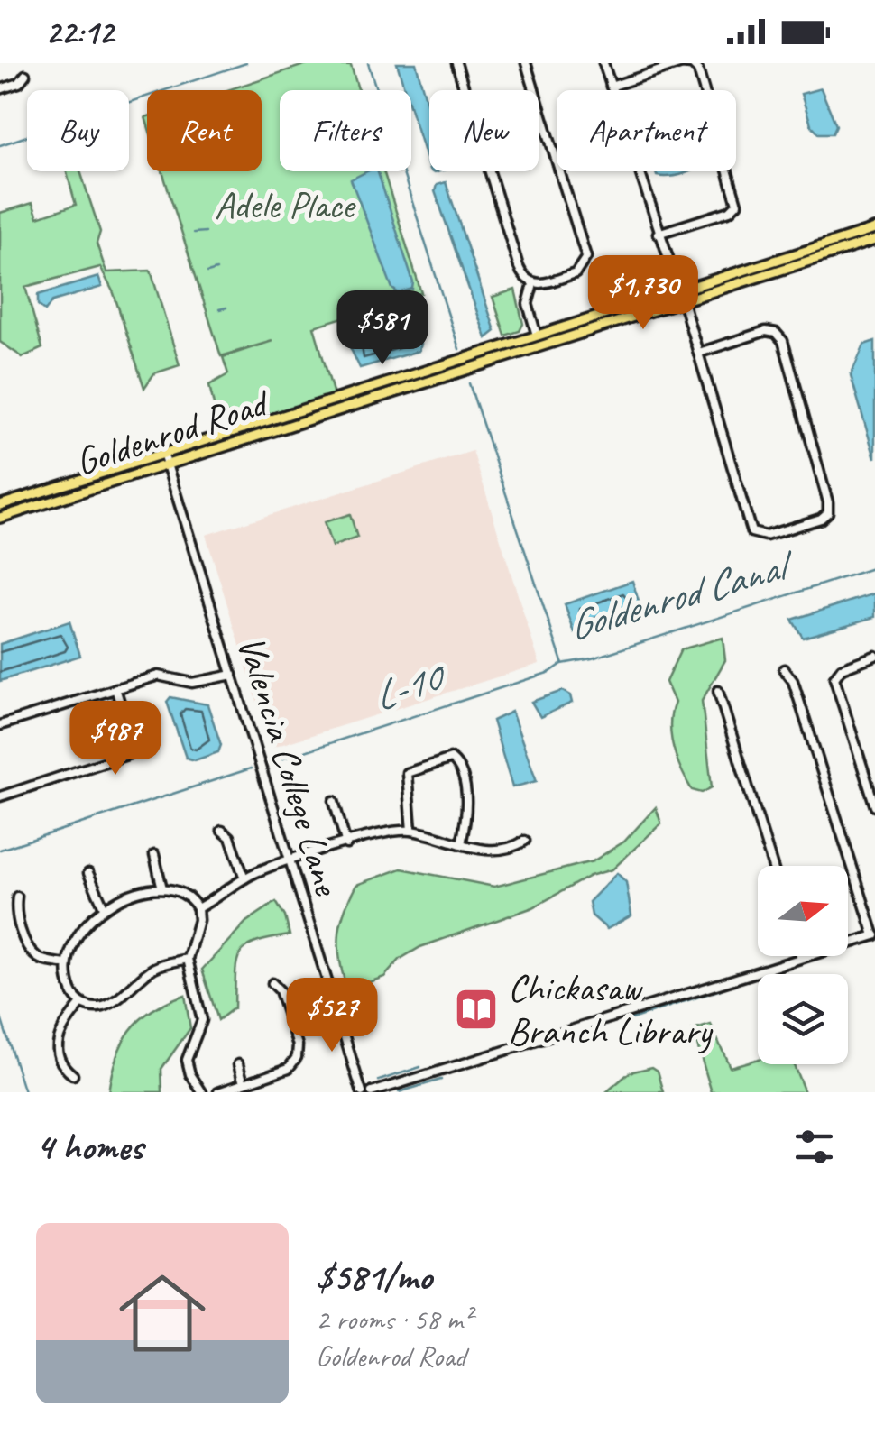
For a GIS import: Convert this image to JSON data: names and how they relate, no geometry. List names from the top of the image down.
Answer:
{
  "streets": {
    "main road": ["Goldenrod Road"],
    "street": ["Valencia College Lane"]
  },
  "crossings": [
    ["Goldenrod Road", "Valencia College Lane"]
  ],
  "water": ["Goldenrod Canal", "L-10"],
  "parks": ["Adele Place"],
  "places": {
    "library": ["Chickasaw Branch Library"]
  },
  "north": "right",
  "page": {
    "status": "22:12",
    "chip": [
      "Buy",
      "Rent",
      "Filters",
      "New",
      "Apartment"
    ],
    "price": [
      "$1,730",
      "$581",
      "$987",
      "$527"
    ],
    "heading": "4 homes",
    "list": [
      {
        "name": "$581/mo",
        "note": "2 rooms · 58 m² · Goldenrod Road"
      }
    ]
  }
}
